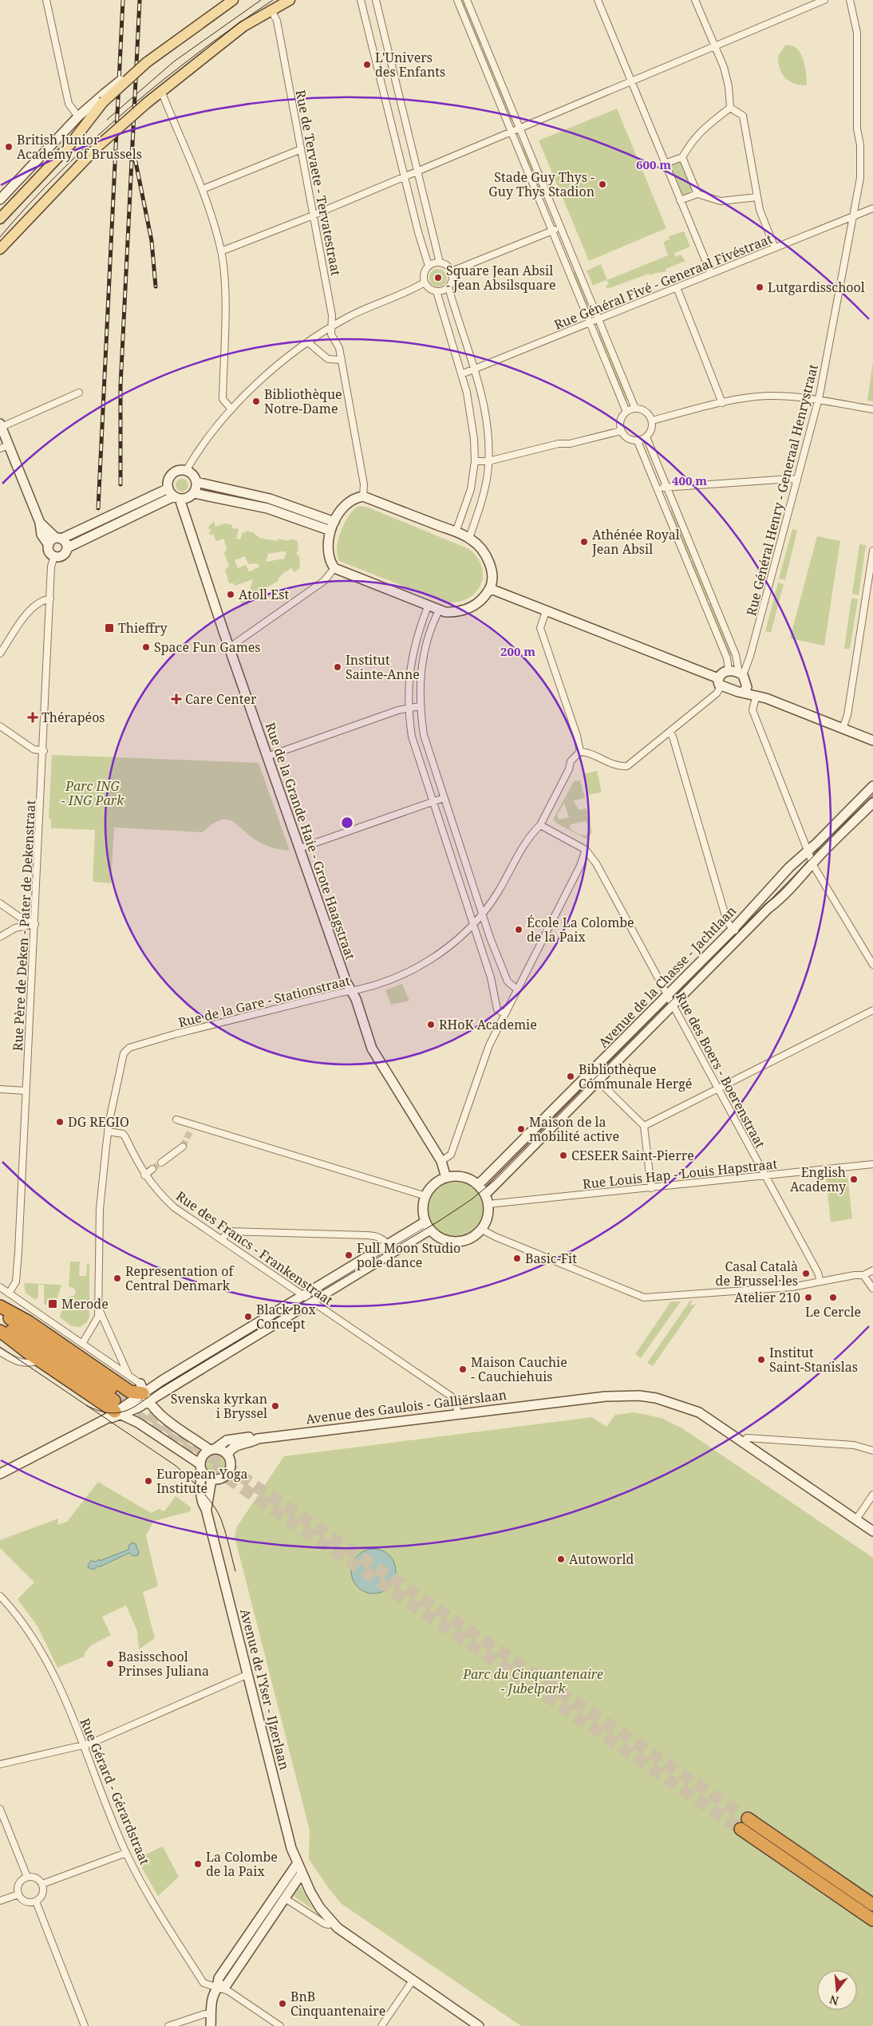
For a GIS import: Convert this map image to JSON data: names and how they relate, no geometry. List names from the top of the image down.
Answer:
{
  "streets": {
    "street": [
      "Rue de Tervaete - Tervatestraat",
      "Rue Général Fivé - Generaal Fivéstraat",
      "Rue Général Henry - Generaal Henrystraat",
      "Rue de la Grande Haie - Grote Haagstraat",
      "Rue Père de Deken - Pater de Dekenstraat",
      "Avenue de la Chasse - Jachtlaan",
      "Rue de la Gare - Stationstraat",
      "Rue des Boers - Boerenstraat",
      "Rue Louis Hap - Louis Hapstraat",
      "Rue des Francs - Frankenstraat",
      "Avenue des Gaulois - Galliërslaan",
      "Avenue de l'Yser - IJzerlaan",
      "Rue Gérard - Gérardstraat"
    ]
  },
  "crossings": [
    ["Rue Général Fivé - Generaal Fivéstraat", "Rue Général Henry - Generaal Henrystraat"],
    ["Rue de la Grande Haie - Grote Haagstraat", "Avenue de la Chasse - Jachtlaan"],
    ["Rue de la Grande Haie - Grote Haagstraat", "Rue de la Gare - Stationstraat"],
    ["Rue de la Grande Haie - Grote Haagstraat", "Rue Louis Hap - Louis Hapstraat"],
    ["Avenue de la Chasse - Jachtlaan", "Rue des Boers - Boerenstraat"],
    ["Avenue de la Chasse - Jachtlaan", "Rue Louis Hap - Louis Hapstraat"],
    ["Rue de la Gare - Stationstraat", "Rue des Francs - Frankenstraat"],
    ["Rue des Boers - Boerenstraat", "Rue Louis Hap - Louis Hapstraat"],
    ["Rue des Francs - Frankenstraat", "Avenue des Gaulois - Galliërslaan"],
    ["Avenue des Gaulois - Galliërslaan", "Avenue de l'Yser - IJzerlaan"]
  ],
  "parks": ["Parc ING - ING Park", "Parc du Cinquantenaire - Jubelpark"],
  "places": {
    "other": [
      "L'Univers des Enfants",
      "British Junior Academy of Brussels",
      "Stade Guy Thys - Guy Thys Stadion",
      "Square Jean Absil - Jean Absilsquare",
      "Lutgardisschool",
      "Bibliothèque Notre-Dame",
      "Athénée Royal Jean Absil",
      "Atoll Est",
      "Space Fun Games",
      "Institut Sainte-Anne",
      "École La Colombe de la Paix",
      "RHoK Academie",
      "Bibliothèque Communale Hergé",
      "DG REGIO",
      "Maison de la mobilité active",
      "CESEER Saint-Pierre",
      "English Academy",
      "Full Moon Studio pole dance",
      "Basic-Fit",
      "Casal Català de Brussel·les",
      "Representation of Central Denmark",
      "Atelier 210",
      "Le Cercle",
      "Black Box Concept",
      "Institut Saint-Stanislas",
      "Maison Cauchie - Cauchiehuis",
      "Svenska kyrkan i Bryssel",
      "European Yoga Institute",
      "Autoworld",
      "Basisschool Prinses Juliana",
      "La Colombe de la Paix",
      "BnB Cinquantenaire"
    ],
    "transit": ["Thieffry", "Merode"],
    "health": ["Care Center", "Thérapéos"]
  },
  "north": "bottom",
  "rings": ["600 m", "400 m", "200 m"]
}
